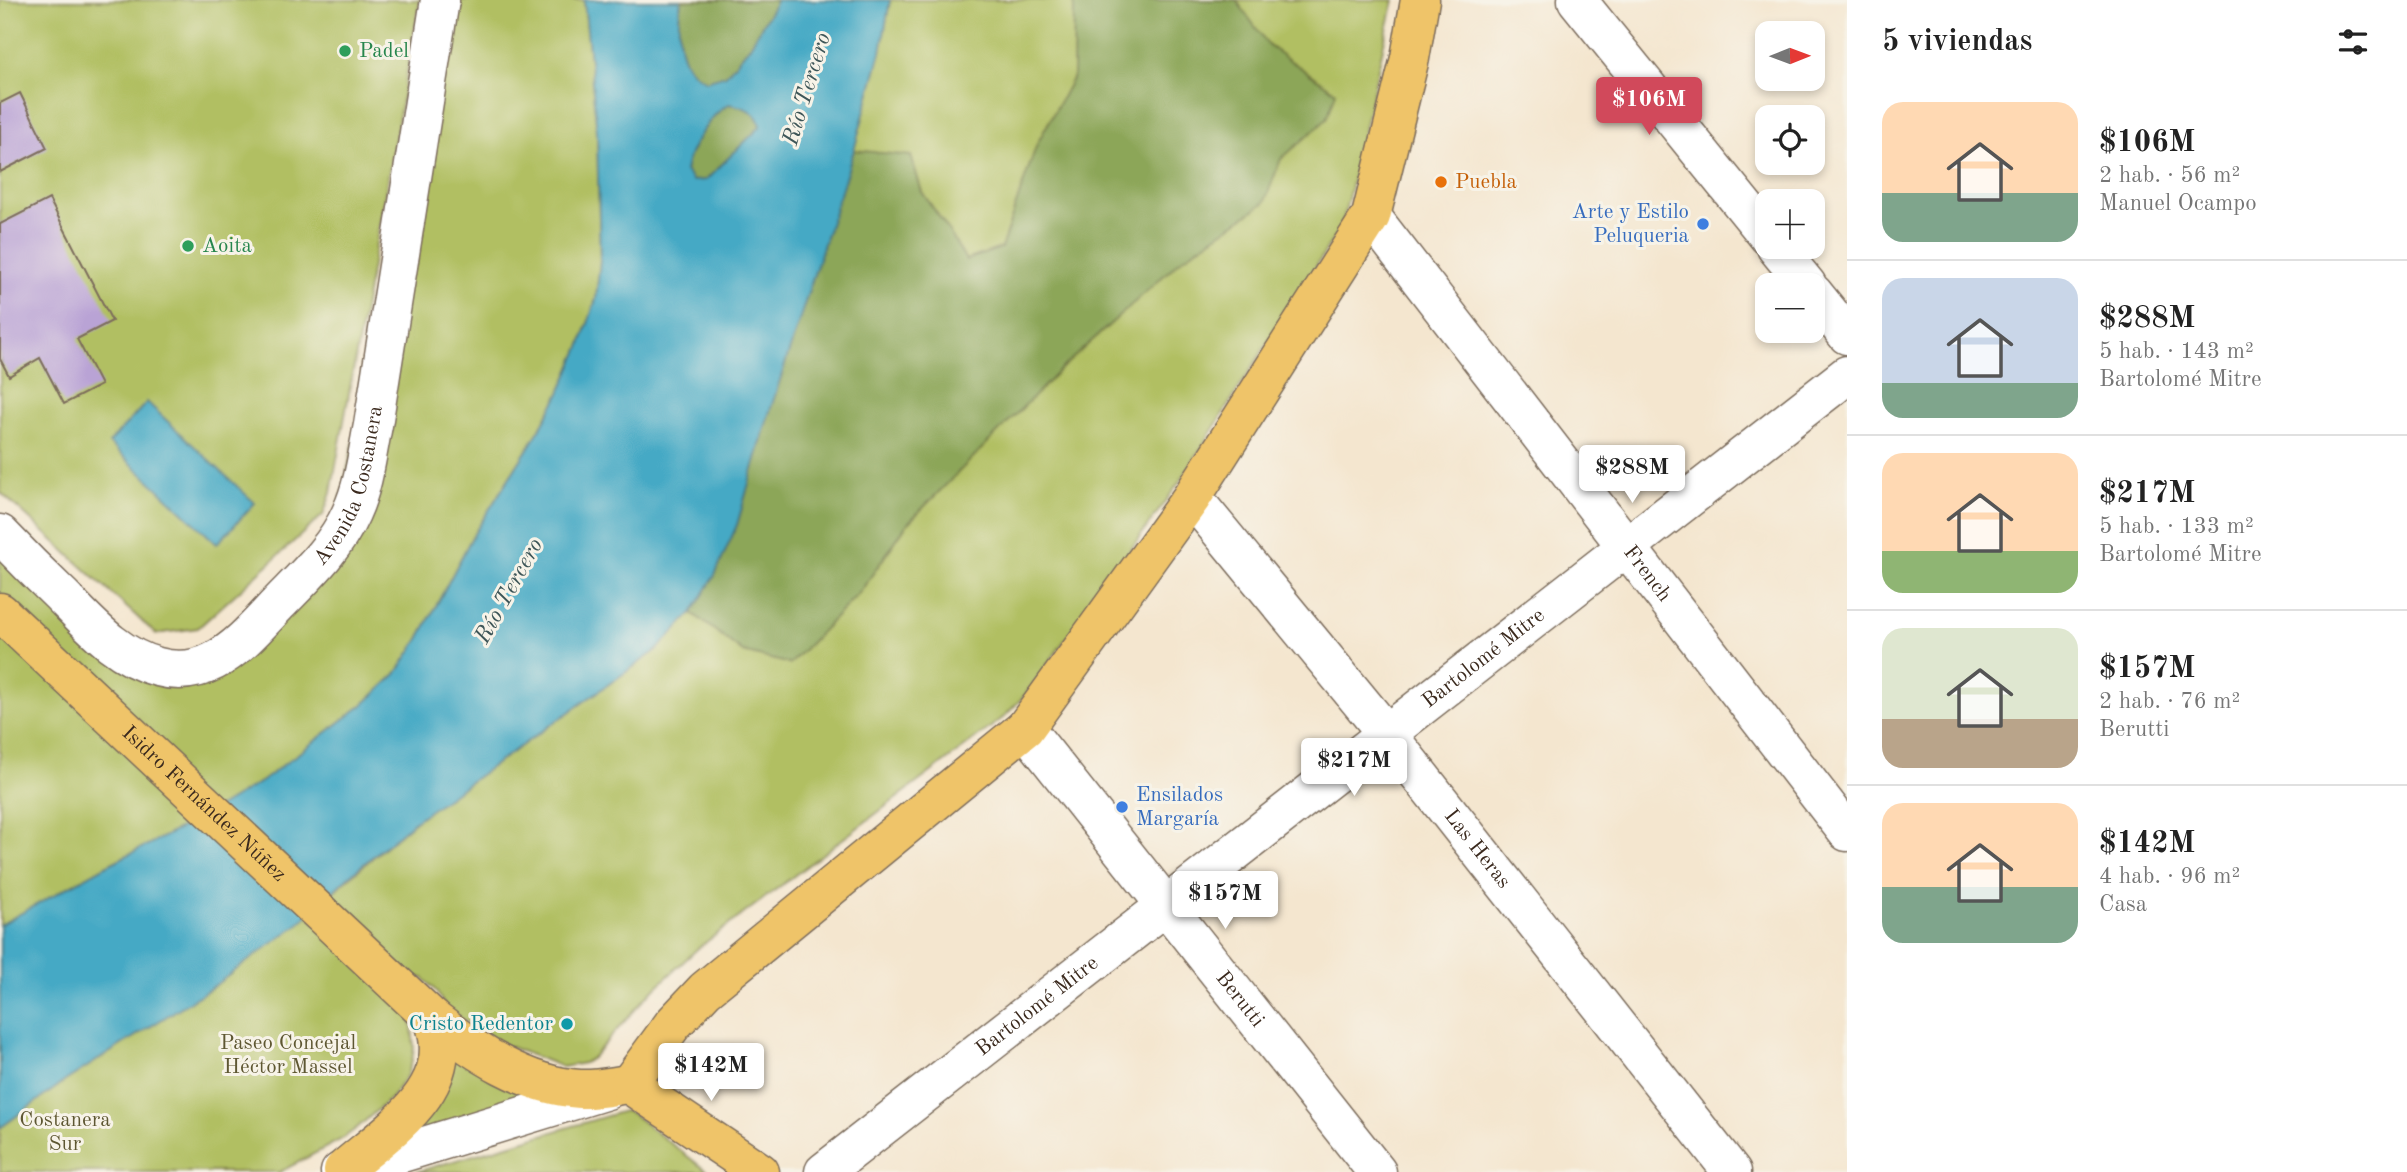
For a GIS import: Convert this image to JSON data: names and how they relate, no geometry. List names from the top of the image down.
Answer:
{
  "streets": {
    "main road": ["Isidro Fernández Núñez"],
    "street": [
      "Avenida Costanera",
      "French",
      "Bartolomé Mitre",
      "Las Heras",
      "Berutti"
    ]
  },
  "crossings": [
    ["French", "Bartolomé Mitre"],
    ["Bartolomé Mitre", "Las Heras"],
    ["Bartolomé Mitre", "Berutti"]
  ],
  "water": ["Río Tercero"],
  "parks": ["Paseo Concejal Héctor Massel", "Costanera Sur"],
  "places": [
    "Padel",
    "Puebla",
    "Arte y Estilo Peluqueria",
    "Aoita",
    "Ensilados Margaría",
    "Cristo Redentor"
  ],
  "north": "right",
  "page": {
    "heading": "5 viviendas",
    "map_buttons": ["+", "−"],
    "price": [
      "$106M",
      "$288M",
      "$217M",
      "$157M",
      "$142M"
    ],
    "list": [
      {
        "name": "$106M",
        "note": "2 hab. · 56 m² · Manuel Ocampo"
      },
      {
        "name": "$288M",
        "note": "5 hab. · 143 m² · Bartolomé Mitre"
      },
      {
        "name": "$217M",
        "note": "5 hab. · 133 m² · Bartolomé Mitre"
      },
      {
        "name": "$157M",
        "note": "2 hab. · 76 m² · Berutti"
      },
      {
        "name": "$142M",
        "note": "4 hab. · 96 m² · Casa"
      }
    ]
  }
}
